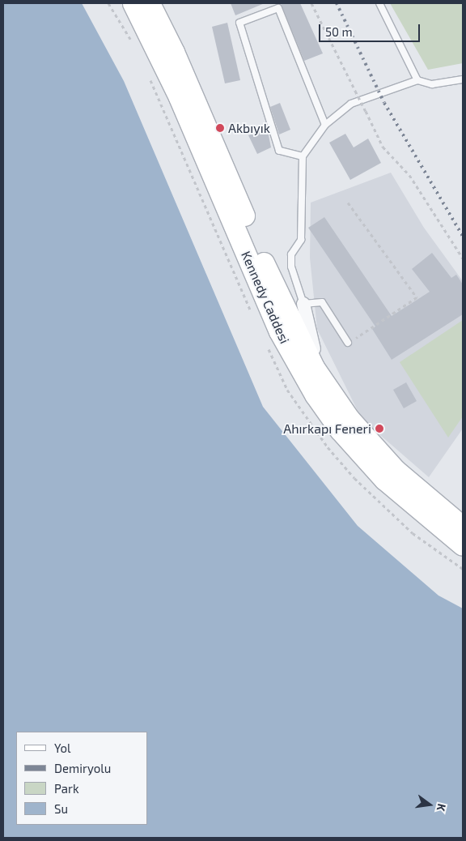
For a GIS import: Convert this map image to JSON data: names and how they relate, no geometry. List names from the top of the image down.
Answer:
{
  "streets": {
    "main road": ["Kennedy Caddesi"]
  },
  "places": ["Akbıyık", "Ahırkapı Feneri"],
  "legend": [
    "Yol",
    "Demiryolu",
    "Park",
    "Su"
  ],
  "scale_bar": "50 m",
  "north": "right"
}
